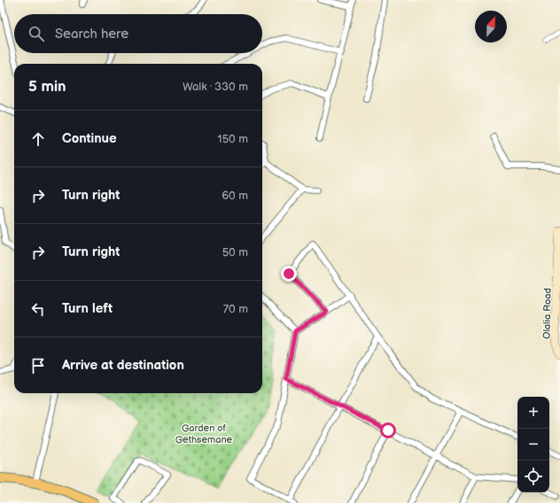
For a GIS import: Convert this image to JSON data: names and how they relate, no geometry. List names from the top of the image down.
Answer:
{
  "streets": {
    "main road": ["Olalia Road"]
  },
  "parks": ["Garden of Gethsemane"],
  "north": "top",
  "page": {
    "search": "Search here",
    "heading": ["5 min", "Walk · 330 m"],
    "list": [
      ["Continue", "150 m"],
      ["Turn right", "60 m"],
      ["Turn right", "50 m"],
      ["Turn left", "70 m"],
      "Arrive at destination"
    ],
    "map_buttons": ["+", "−"]
  }
}
